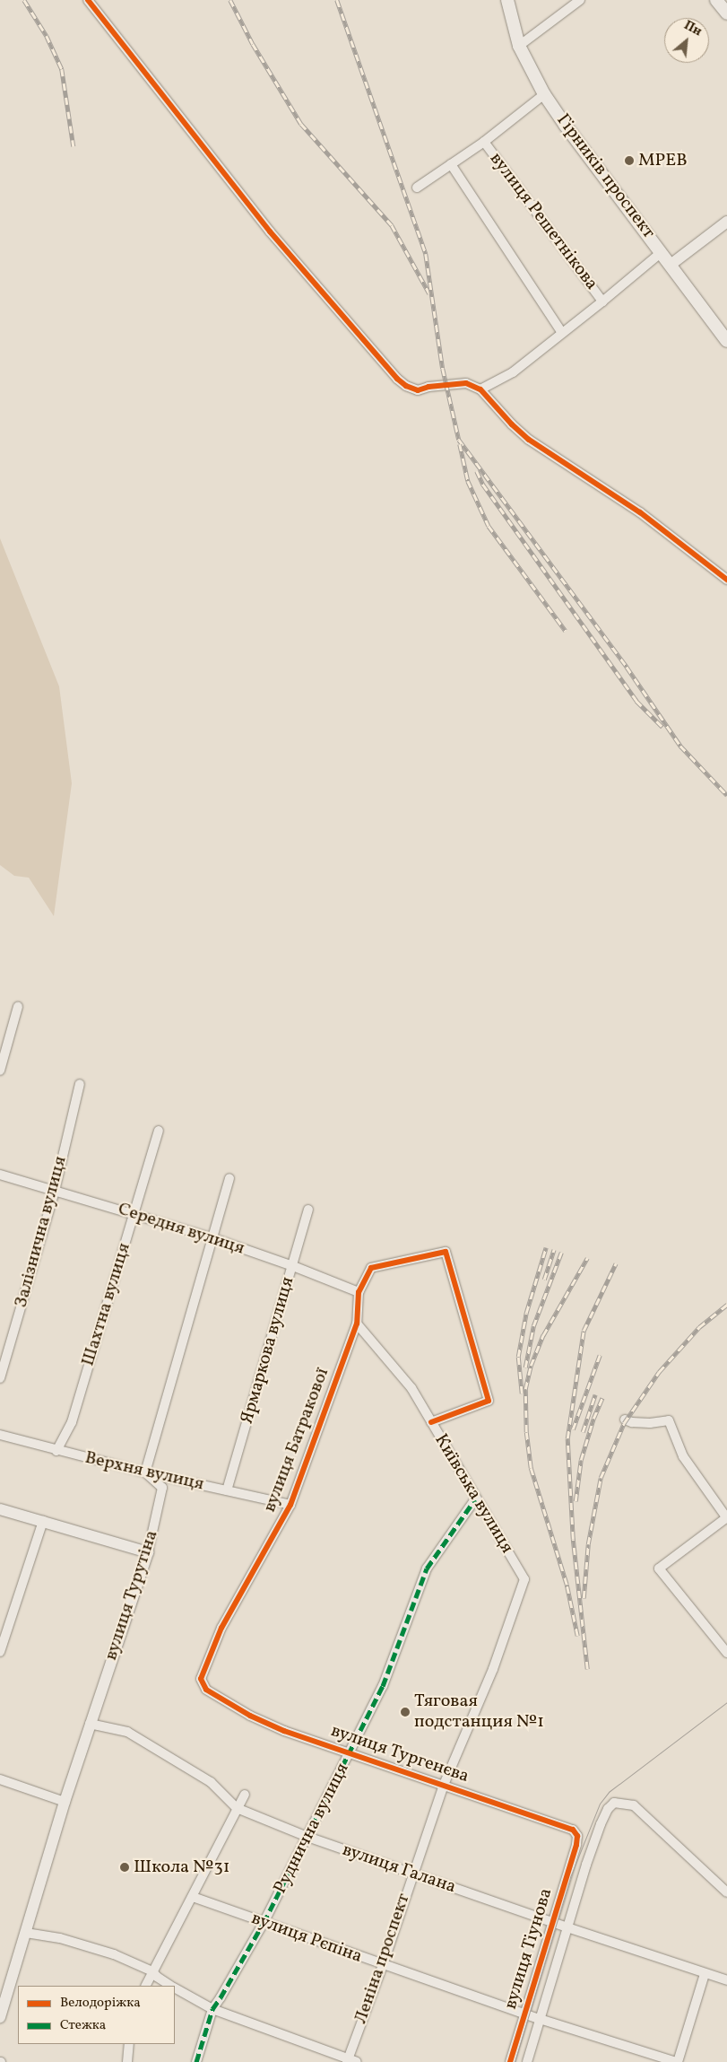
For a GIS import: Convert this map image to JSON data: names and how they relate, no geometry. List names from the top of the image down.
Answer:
{
  "streets": {
    "main road": ["Гірників проспект"],
    "street": [
      "вулиця Решетнікова",
      "Середня вулиця",
      "Залізнична вулиця",
      "Шахтна вулиця",
      "Ярмаркова вулиця",
      "вулиця Батракової",
      "Верхня вулиця",
      "Київська вулиця",
      "вулиця Турутіна",
      "вулиця Тургенєва",
      "Руднична вулиця",
      "вулиця Галана",
      "вулиця Рєпіна",
      "вулиця Тіунова",
      "Леніна проспект"
    ]
  },
  "crossings": [
    ["Середня вулиця", "Залізнична вулиця"],
    ["Середня вулиця", "Шахтна вулиця"],
    ["Середня вулиця", "Ярмаркова вулиця"],
    ["Середня вулиця", "вулиця Батракової"],
    ["Шахтна вулиця", "Верхня вулиця"],
    ["Ярмаркова вулиця", "Верхня вулиця"],
    ["вулиця Батракової", "Верхня вулиця"],
    ["вулиця Батракової", "Київська вулиця"],
    ["вулиця Батракової", "вулиця Тургенєва"],
    ["Верхня вулиця", "вулиця Турутіна"],
    ["Київська вулиця", "Руднична вулиця"],
    ["Київська вулиця", "Леніна проспект"],
    ["вулиця Турутіна", "вулиця Галана"],
    ["вулиця Тургенєва", "Руднична вулиця"],
    ["вулиця Тургенєва", "вулиця Тіунова"],
    ["вулиця Тургенєва", "Леніна проспект"],
    ["Руднична вулиця", "вулиця Галана"],
    ["Руднична вулиця", "вулиця Рєпіна"],
    ["вулиця Галана", "вулиця Тіунова"],
    ["вулиця Галана", "Леніна проспект"],
    ["вулиця Рєпіна", "вулиця Тіунова"],
    ["вулиця Рєпіна", "Леніна проспект"]
  ],
  "places": ["МРЕВ", "Тяговая подстанция №1", "Школа №31"],
  "legend": ["Велодоріжка", "Стежка"],
  "north": "top right"
}
